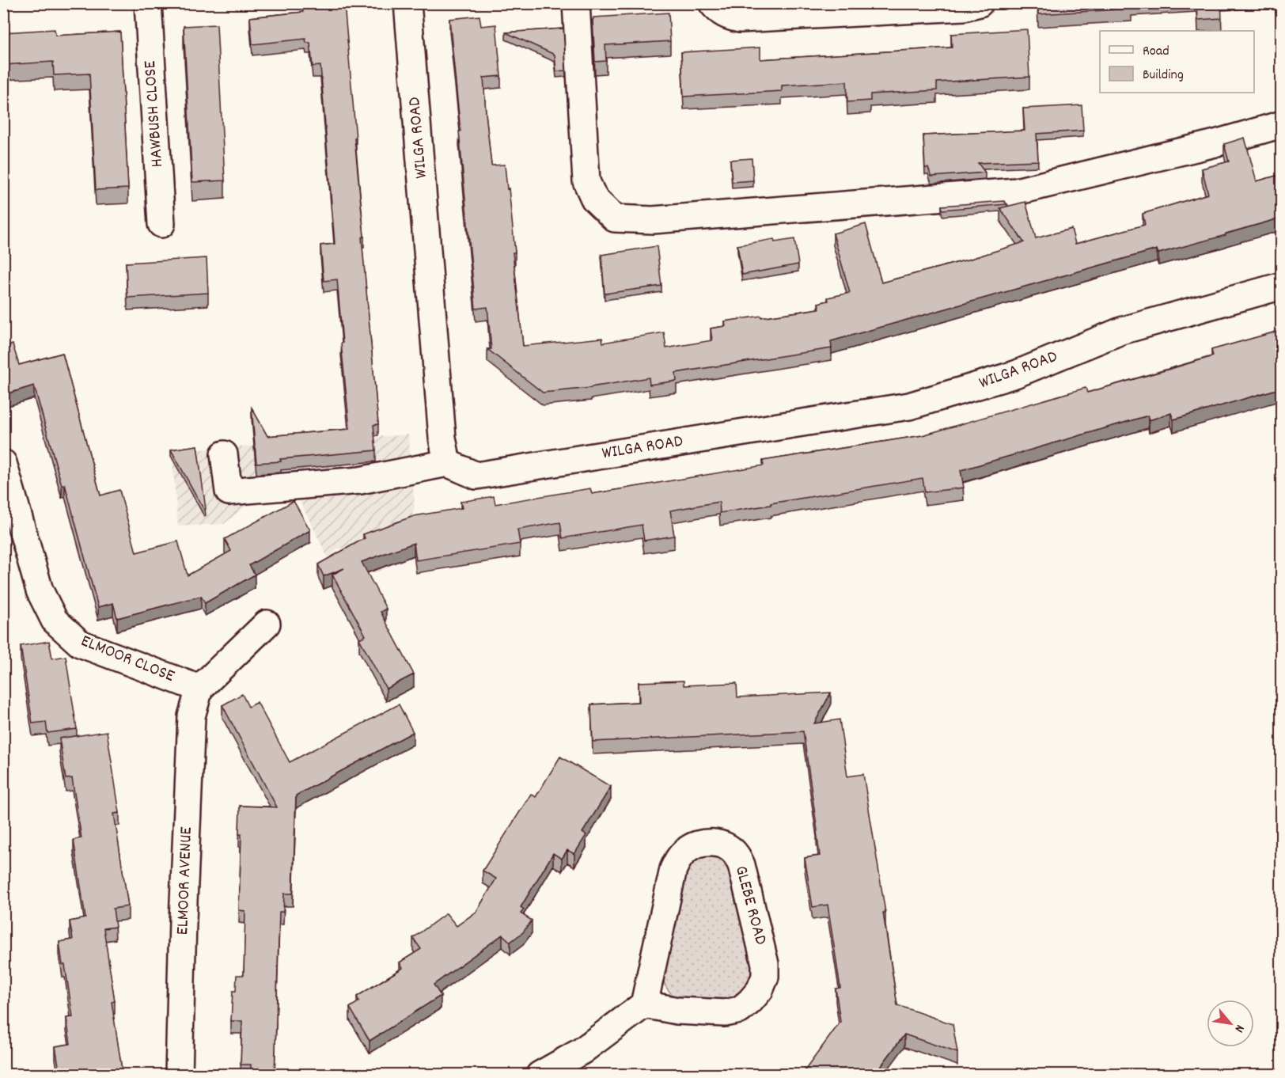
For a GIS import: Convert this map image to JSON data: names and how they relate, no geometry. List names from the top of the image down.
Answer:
{
  "streets": {
    "street": [
      "HAWBUSH CLOSE",
      "WILGA ROAD",
      "ELMOOR CLOSE",
      "ELMOOR AVENUE",
      "GLEBE ROAD"
    ]
  },
  "crossings": [
    ["ELMOOR CLOSE", "ELMOOR AVENUE"]
  ],
  "legend": ["Road", "Building"],
  "north": "bottom right"
}
